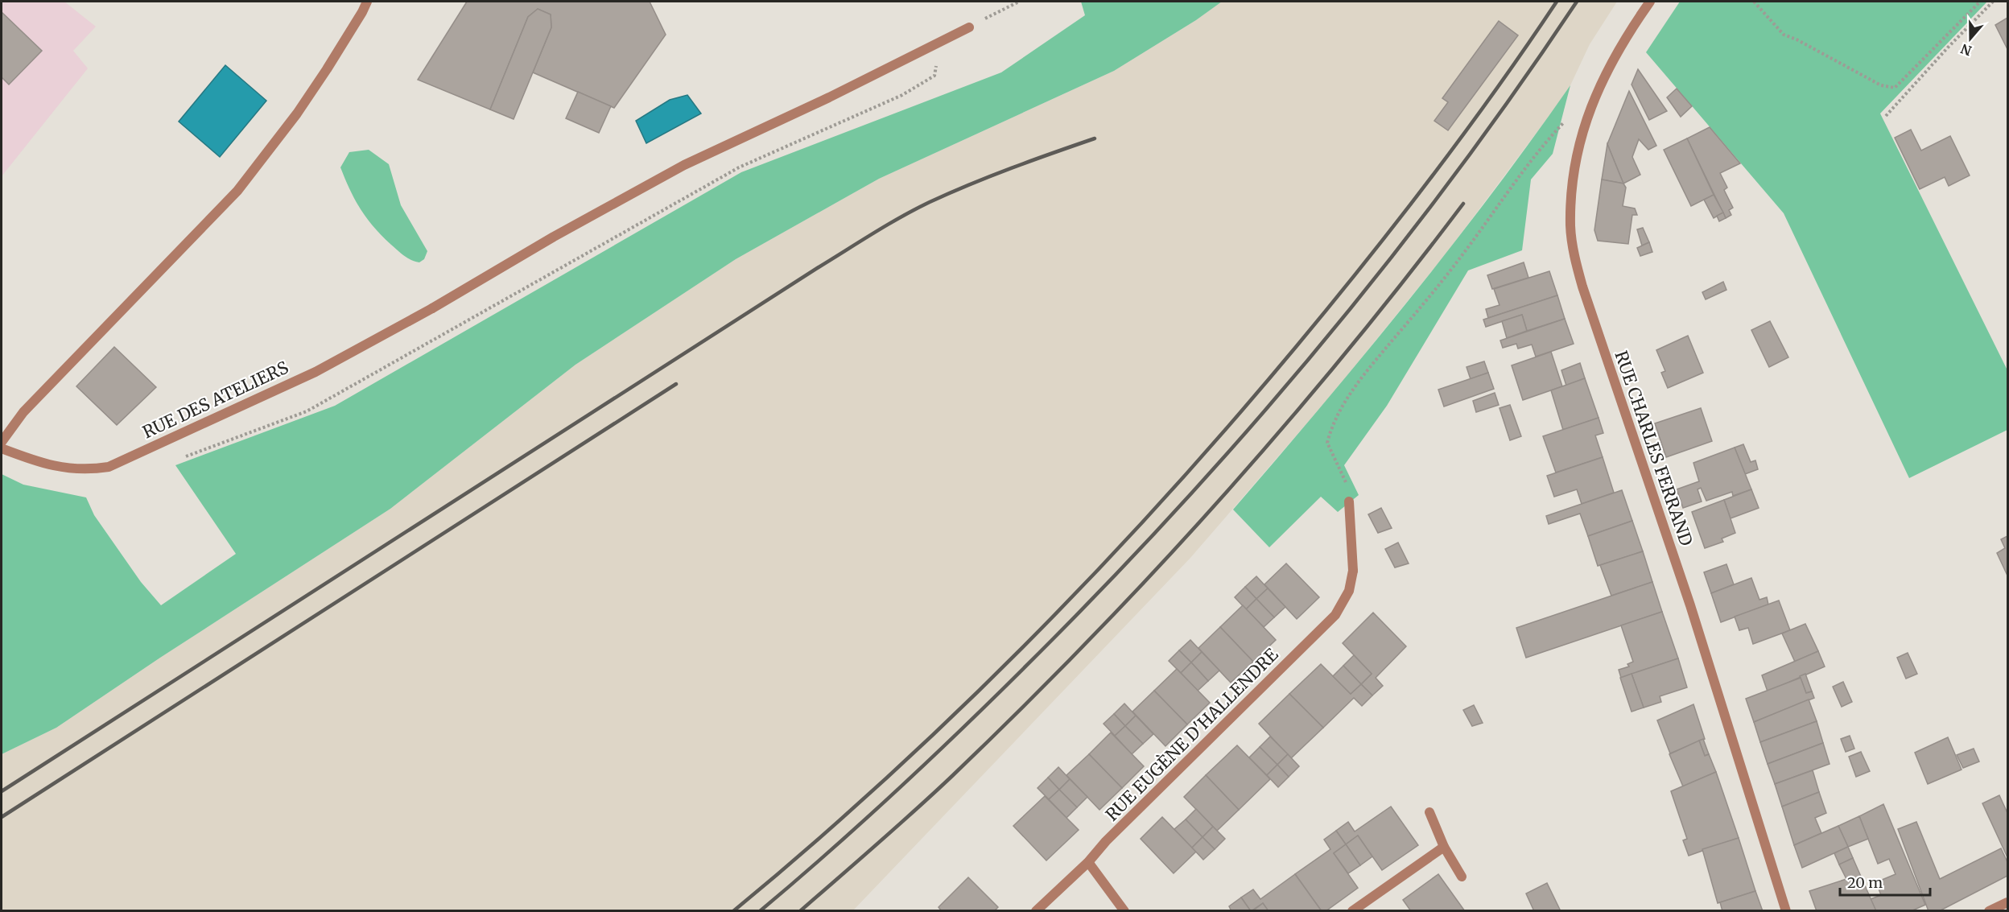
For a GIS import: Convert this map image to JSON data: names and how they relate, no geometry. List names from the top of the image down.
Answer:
{
  "streets": {
    "street": ["RUE DES ATELIERS", "RUE CHARLES FERRAND", "RUE EUGÈNE D'HALLENDRE"]
  },
  "scale_bar": "20 m",
  "north": "bottom"
}
